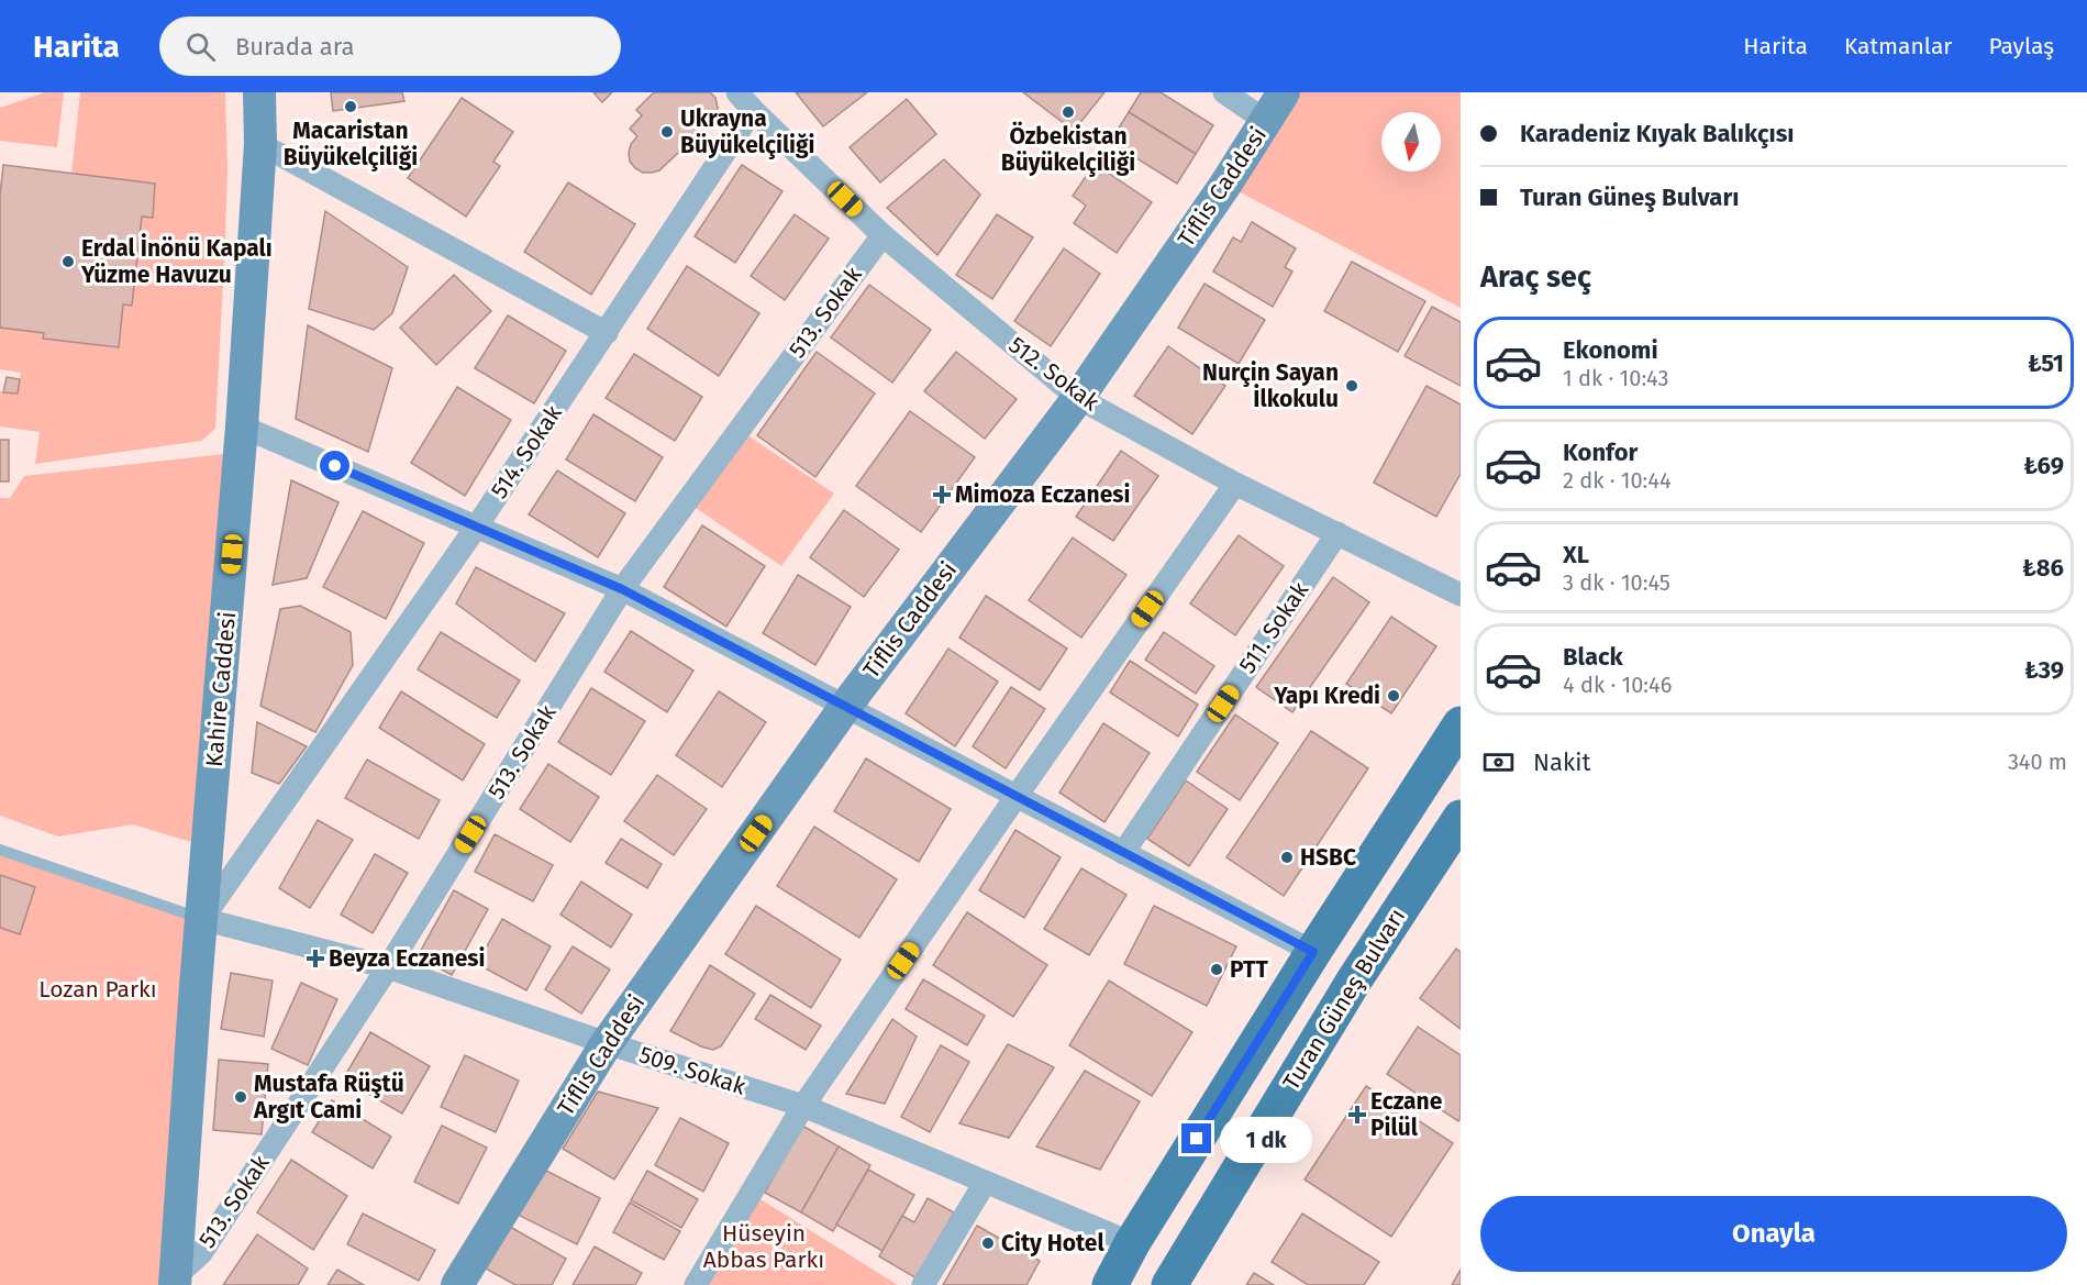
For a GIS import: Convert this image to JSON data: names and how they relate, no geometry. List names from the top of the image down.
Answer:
{
  "streets": {
    "main road": ["Turan Güneş Bulvarı"],
    "street": [
      "Tiflis Caddesi",
      "513. Sokak",
      "512. Sokak",
      "514. Sokak",
      "511. Sokak",
      "Kahire Caddesi",
      "509. Sokak"
    ]
  },
  "crossings": [
    ["Tiflis Caddesi", "512. Sokak"],
    ["Tiflis Caddesi", "509. Sokak"],
    ["513. Sokak", "512. Sokak"],
    ["513. Sokak", "Kahire Caddesi"],
    ["513. Sokak", "509. Sokak"],
    ["512. Sokak", "514. Sokak"],
    ["512. Sokak", "511. Sokak"],
    ["514. Sokak", "Kahire Caddesi"],
    ["514. Sokak", "509. Sokak"],
    ["Kahire Caddesi", "509. Sokak"]
  ],
  "parks": ["Lozan Parkı", "Hüseyin Abbas Parkı"],
  "places": {
    "other": [
      "Macaristan Büyükelçiliği",
      "Özbekistan Büyükelçiliği",
      "Ukrayna Büyükelçiliği",
      "Erdal İnönü Kapalı Yüzme Havuzu",
      "Nurçin Sayan İlkokulu",
      "Yapı Kredi",
      "HSBC",
      "PTT",
      "Mustafa Rüştü Argıt Cami",
      "City Hotel"
    ],
    "health": ["Mimoza Eczanesi", "Beyza Eczanesi", "Eczane Pilül"]
  },
  "north": "bottom",
  "page": {
    "header": "Harita",
    "search": "Burada ara",
    "nav": ["Harita", "Katmanlar", "Paylaş"],
    "banner": ["Karadeniz Kıyak Balıkçısı", "Turan Güneş Bulvarı"],
    "heading": "Araç seç",
    "list": [
      {
        "name": "Ekonomi",
        "note": "1 dk · 10:43",
        "value": "₺51"
      },
      {
        "name": "Konfor",
        "note": "2 dk · 10:44",
        "value": "₺69"
      },
      {
        "name": "XL",
        "note": "3 dk · 10:45",
        "value": "₺86"
      },
      {
        "name": "Black",
        "note": "4 dk · 10:46",
        "value": "₺39"
      }
    ],
    "pay": ["Nakit", "340 m"],
    "bubble": "1 dk",
    "buttons": "Onayla"
  }
}
